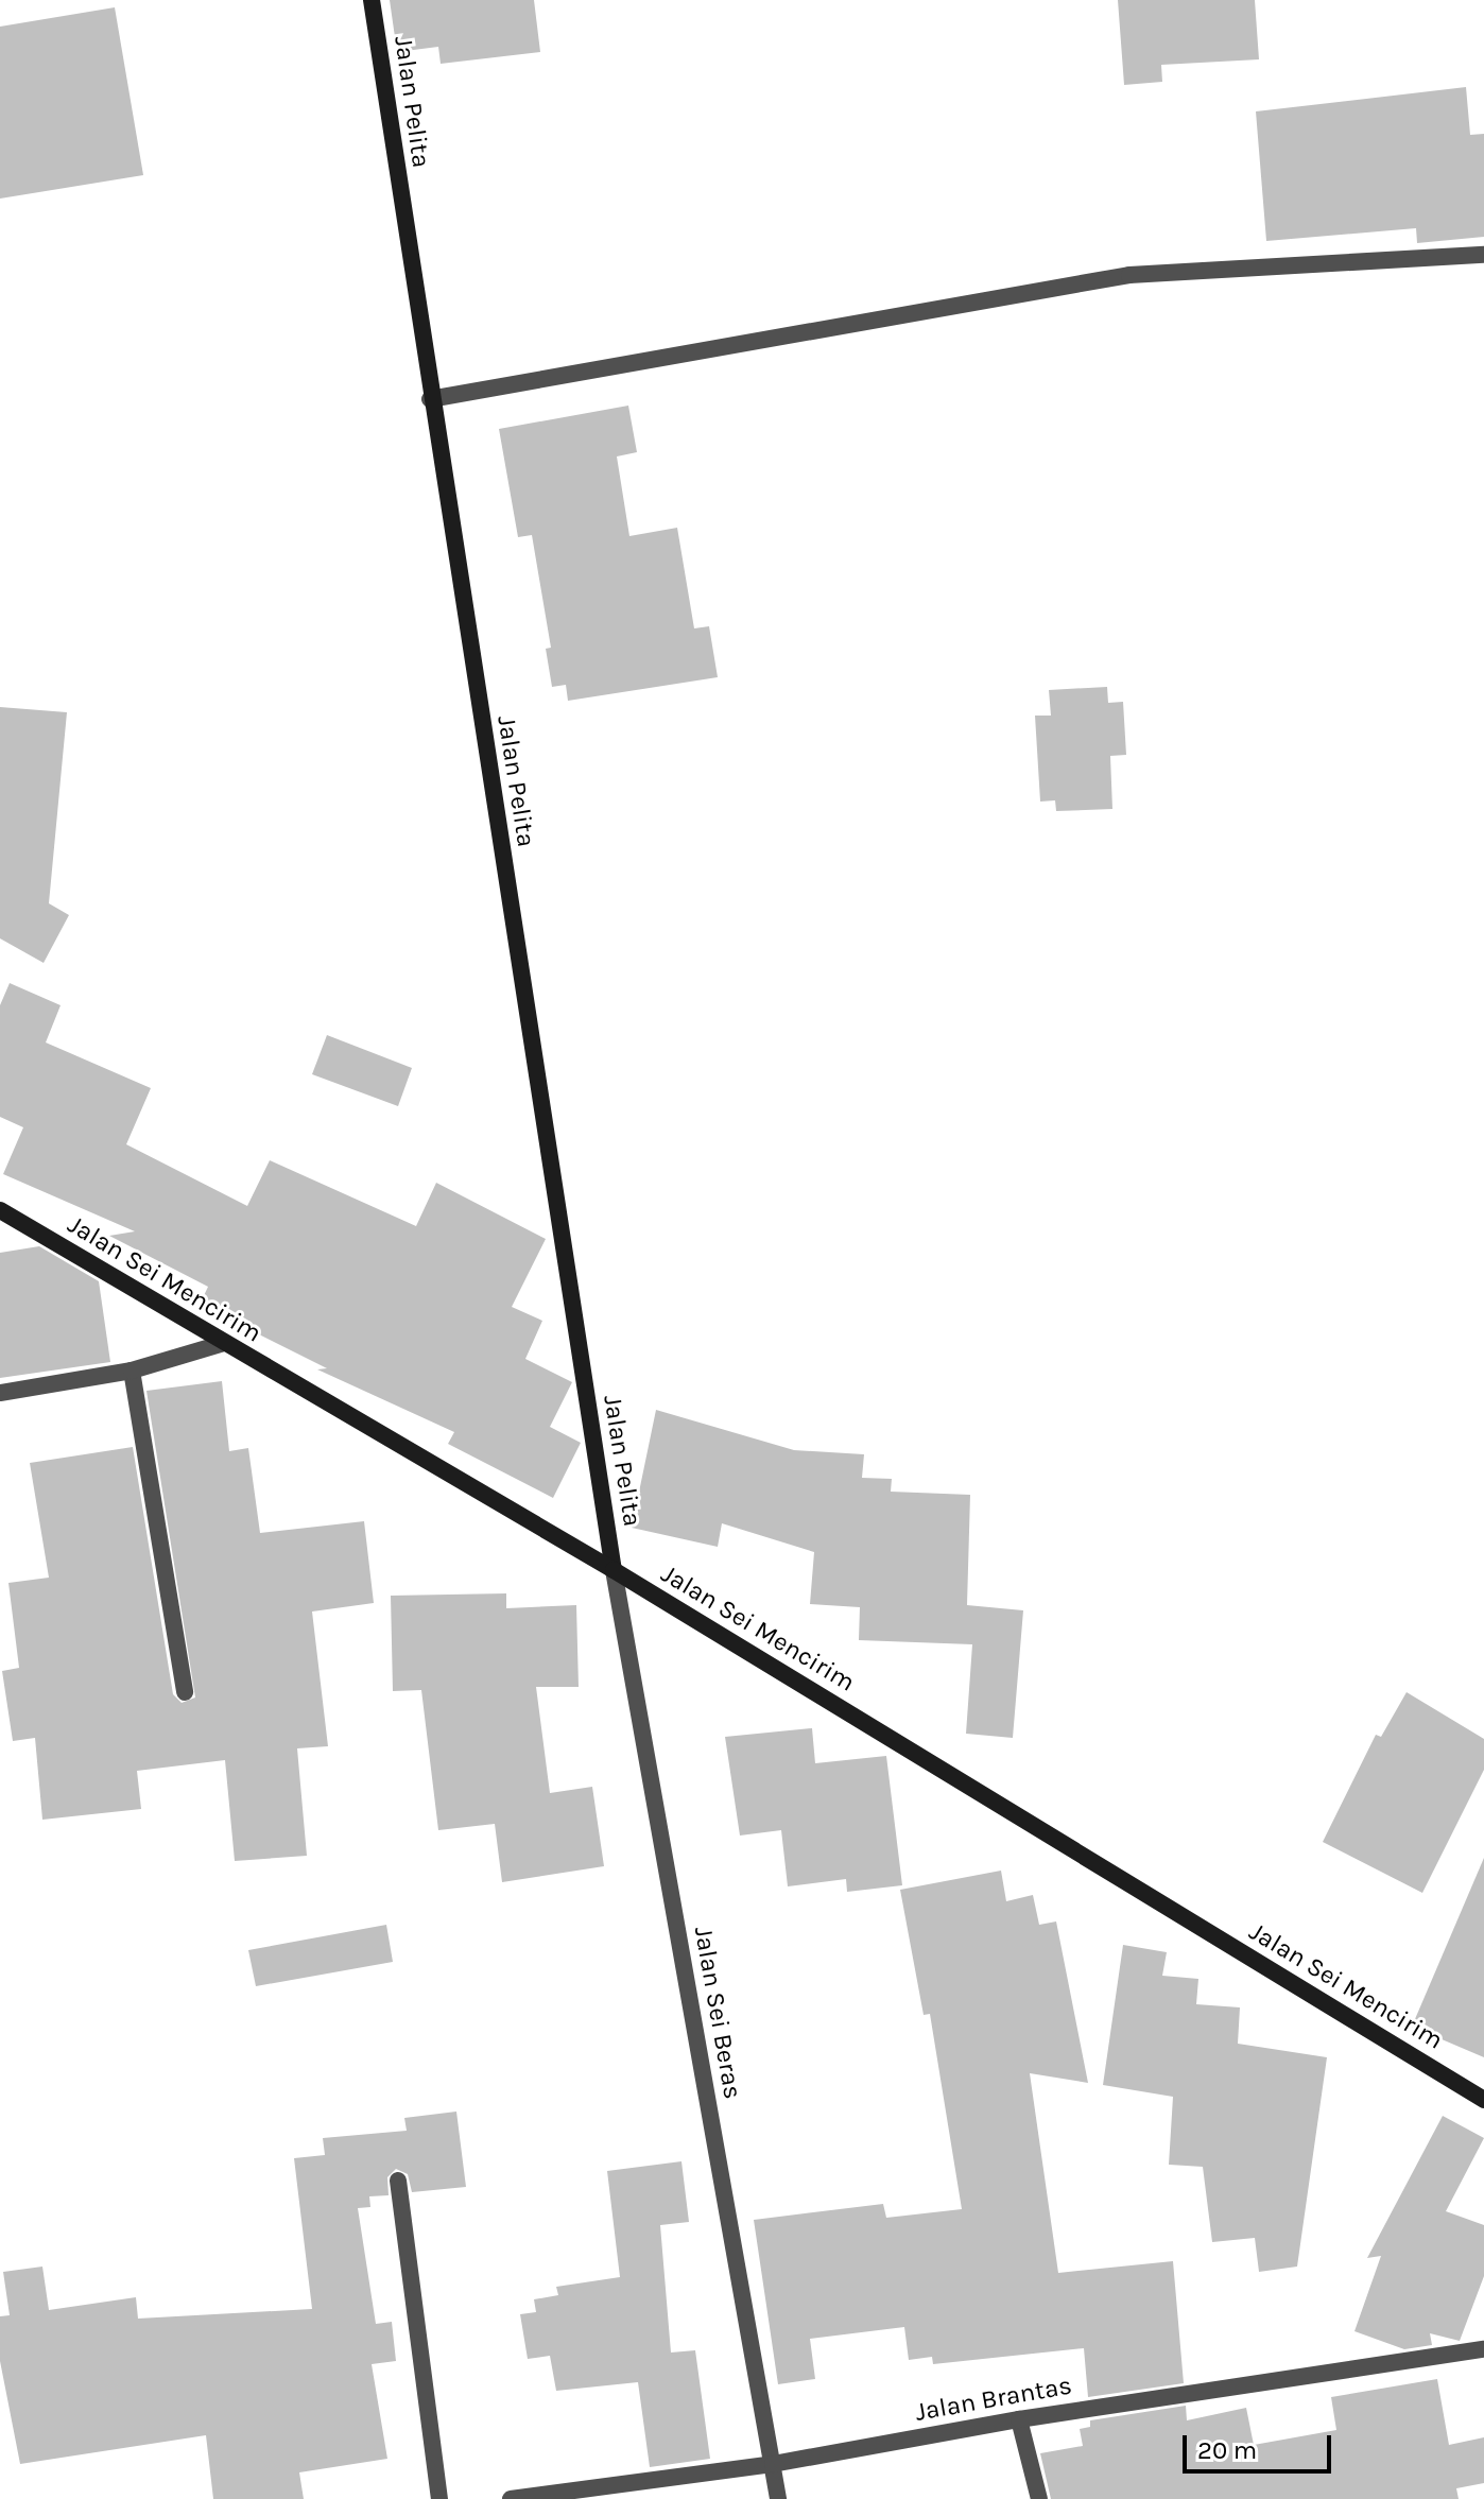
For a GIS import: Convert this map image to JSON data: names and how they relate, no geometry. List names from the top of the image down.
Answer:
{
  "streets": {
    "street": [
      "Jalan Pelita",
      "Jalan Sei Mencirim",
      "Jalan Sei Beras",
      "Jalan Brantas"
    ]
  },
  "crossings": [
    ["Jalan Pelita", "Jalan Sei Mencirim"],
    ["Jalan Pelita", "Jalan Sei Beras"],
    ["Jalan Sei Mencirim", "Jalan Sei Beras"],
    ["Jalan Sei Beras", "Jalan Brantas"]
  ],
  "scale_bar": "20 m"
}
